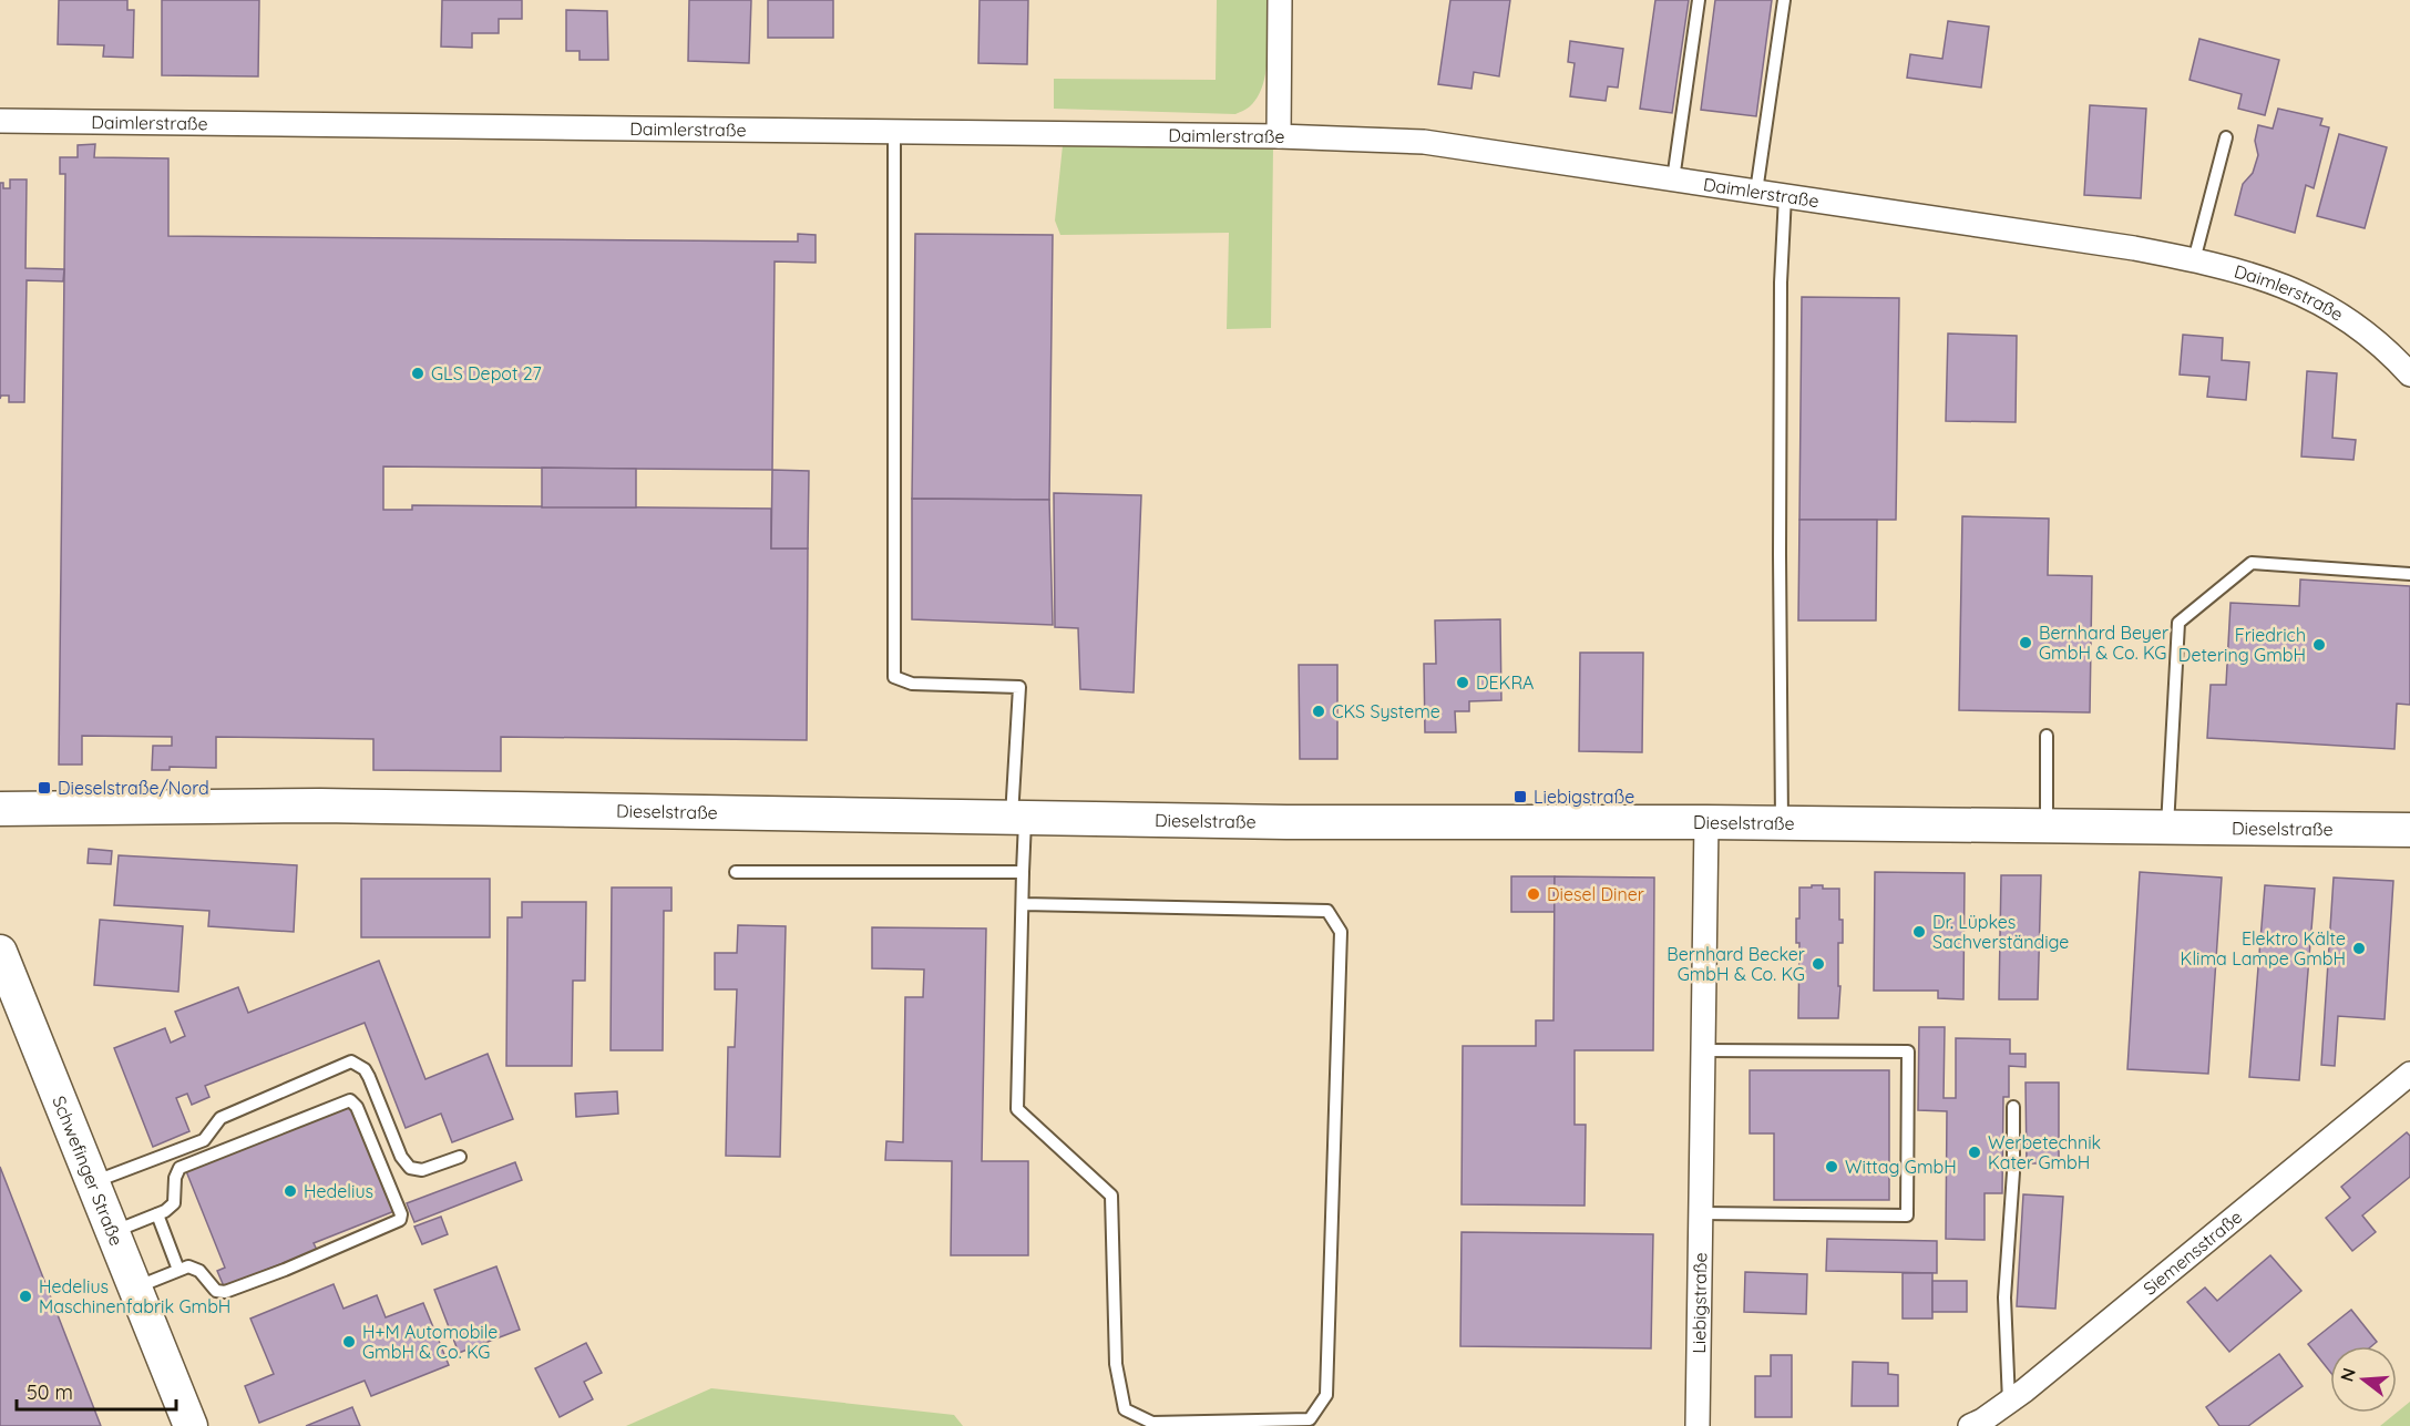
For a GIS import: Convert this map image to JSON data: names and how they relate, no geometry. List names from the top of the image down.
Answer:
{
  "streets": {
    "street": [
      "Daimlerstraße",
      "Dieselstraße",
      "Schwefinger Straße",
      "Siemensstraße",
      "Liebigstraße"
    ]
  },
  "crossings": [
    ["Dieselstraße", "Liebigstraße"]
  ],
  "places": {
    "other": [
      "GLS Depot 27",
      "Bernhard Beyer GmbH & Co. KG",
      "Friedrich Detering GmbH",
      "DEKRA",
      "CKS Systeme",
      "Diesel Diner",
      "Dr. Lüpkes Sachverständige",
      "Elektro Kälte Klima Lampe GmbH",
      "Bernhard Becker GmbH & Co. KG",
      "Werbetechnik Kater GmbH",
      "Wittag GmbH",
      "Hedelius",
      "Hedelius Maschinenfabrik GmbH",
      "H+M Automobile GmbH & Co. KG"
    ],
    "transit": ["Dieselstraße/Nord", "Liebigstraße"]
  },
  "scale_bar": "50 m",
  "north": "left"
}
